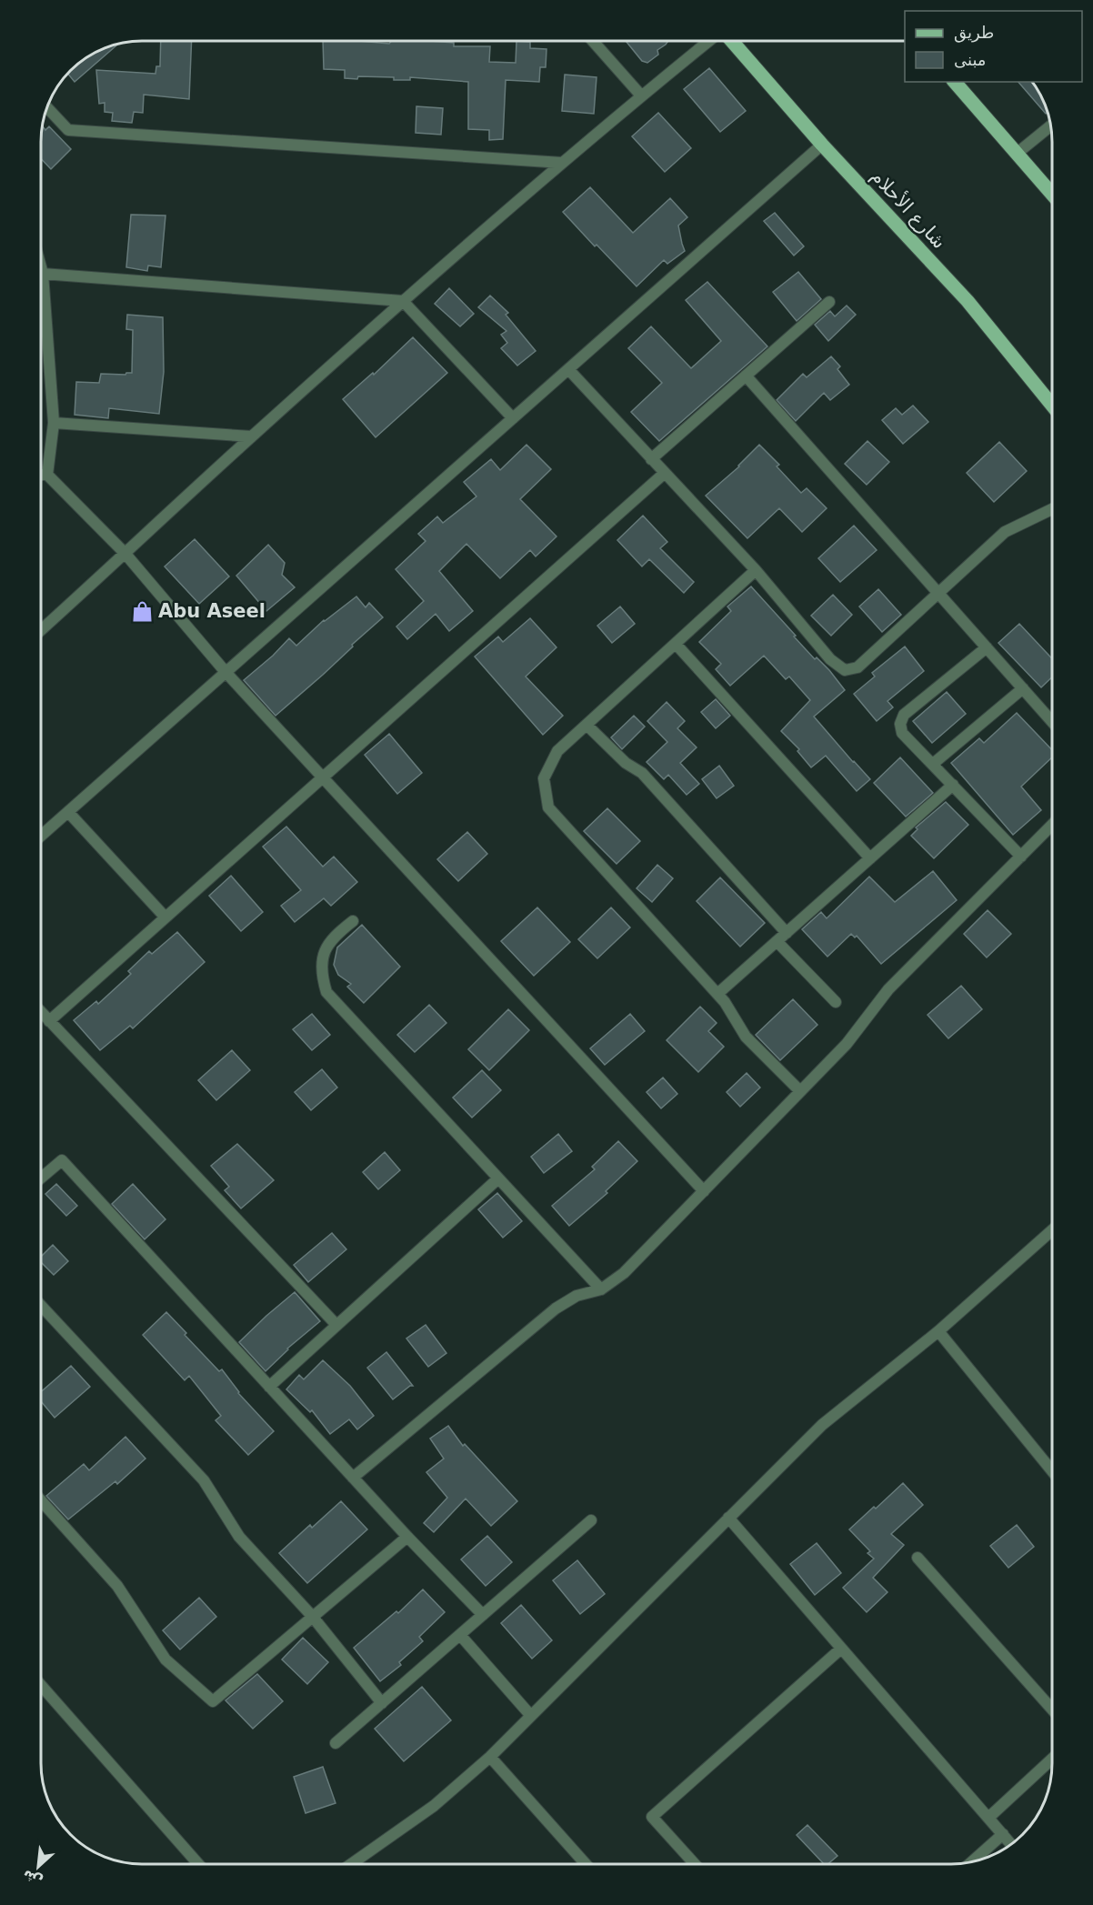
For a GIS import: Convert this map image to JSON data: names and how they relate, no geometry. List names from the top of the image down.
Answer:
{
  "streets": {
    "main road": ["شارع الأحلام"]
  },
  "places": {
    "shop": ["Abu Aseel"]
  },
  "legend": ["طريق", "مبنى"],
  "north": "bottom left"
}
